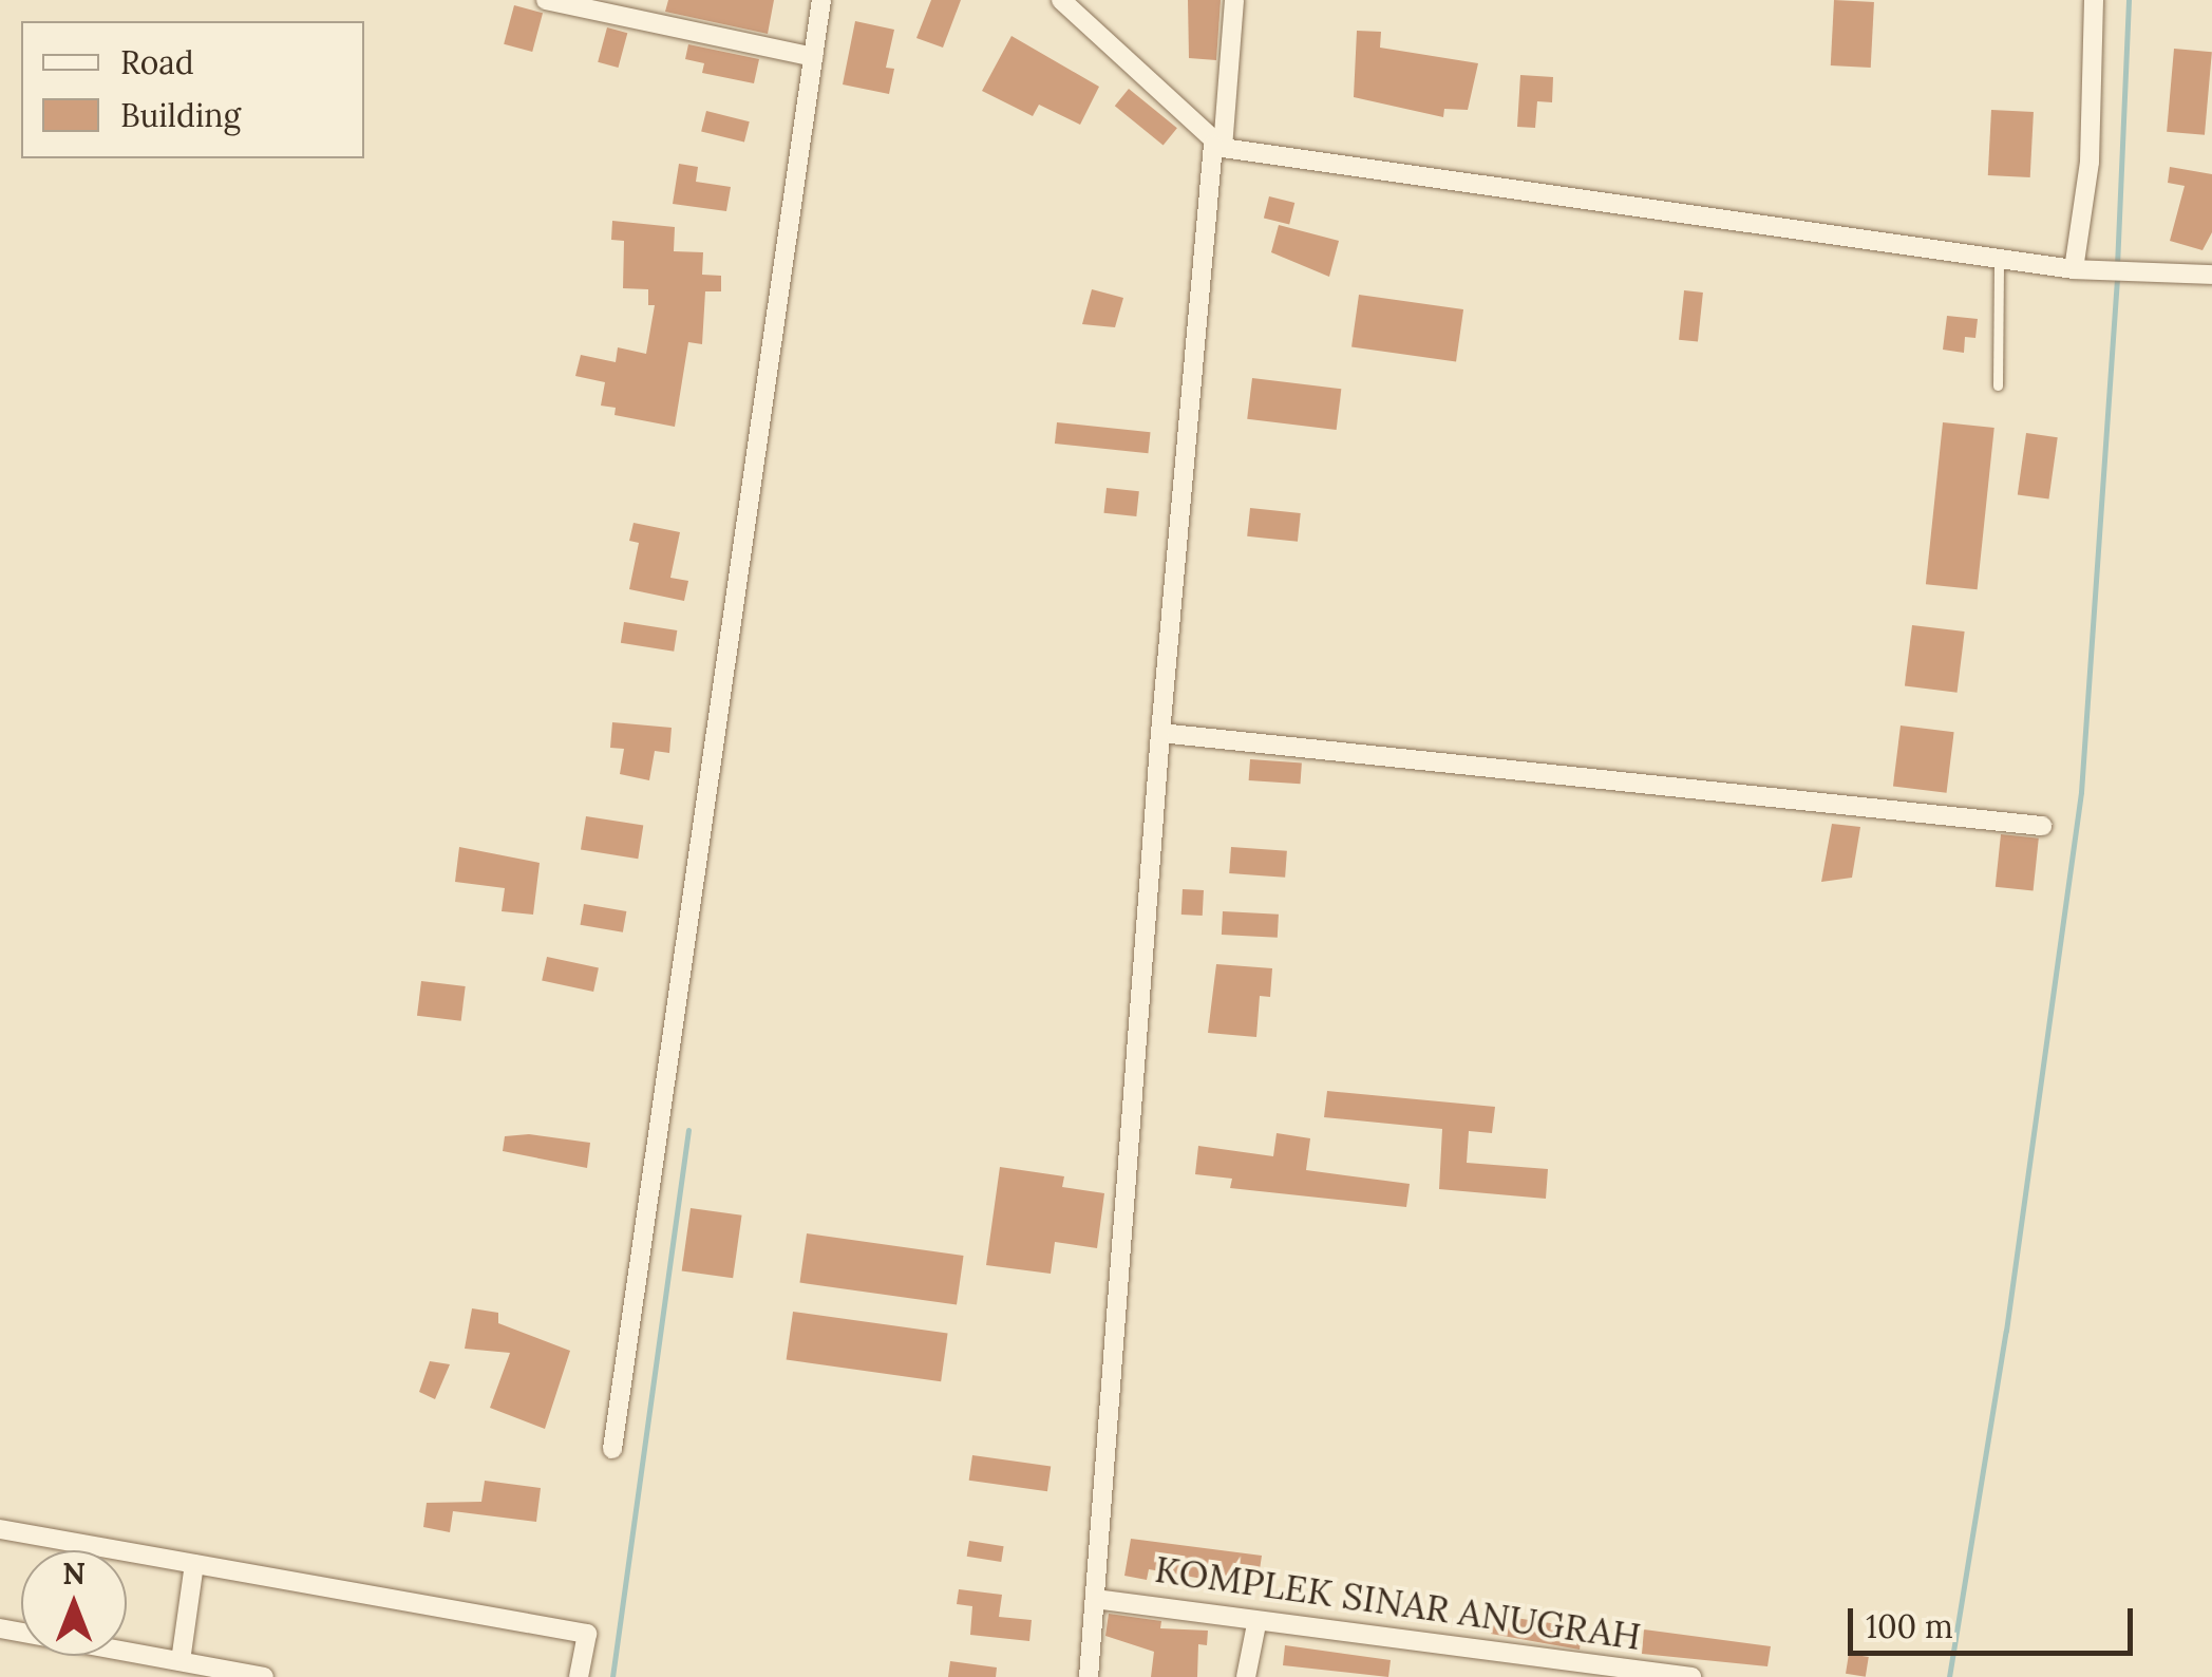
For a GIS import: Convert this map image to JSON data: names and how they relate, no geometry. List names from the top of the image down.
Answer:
{
  "streets": {
    "street": ["KOMPLEK SINAR ANUGRAH"]
  },
  "legend": ["Road", "Building"],
  "scale_bar": "100 m",
  "north": "top"
}
